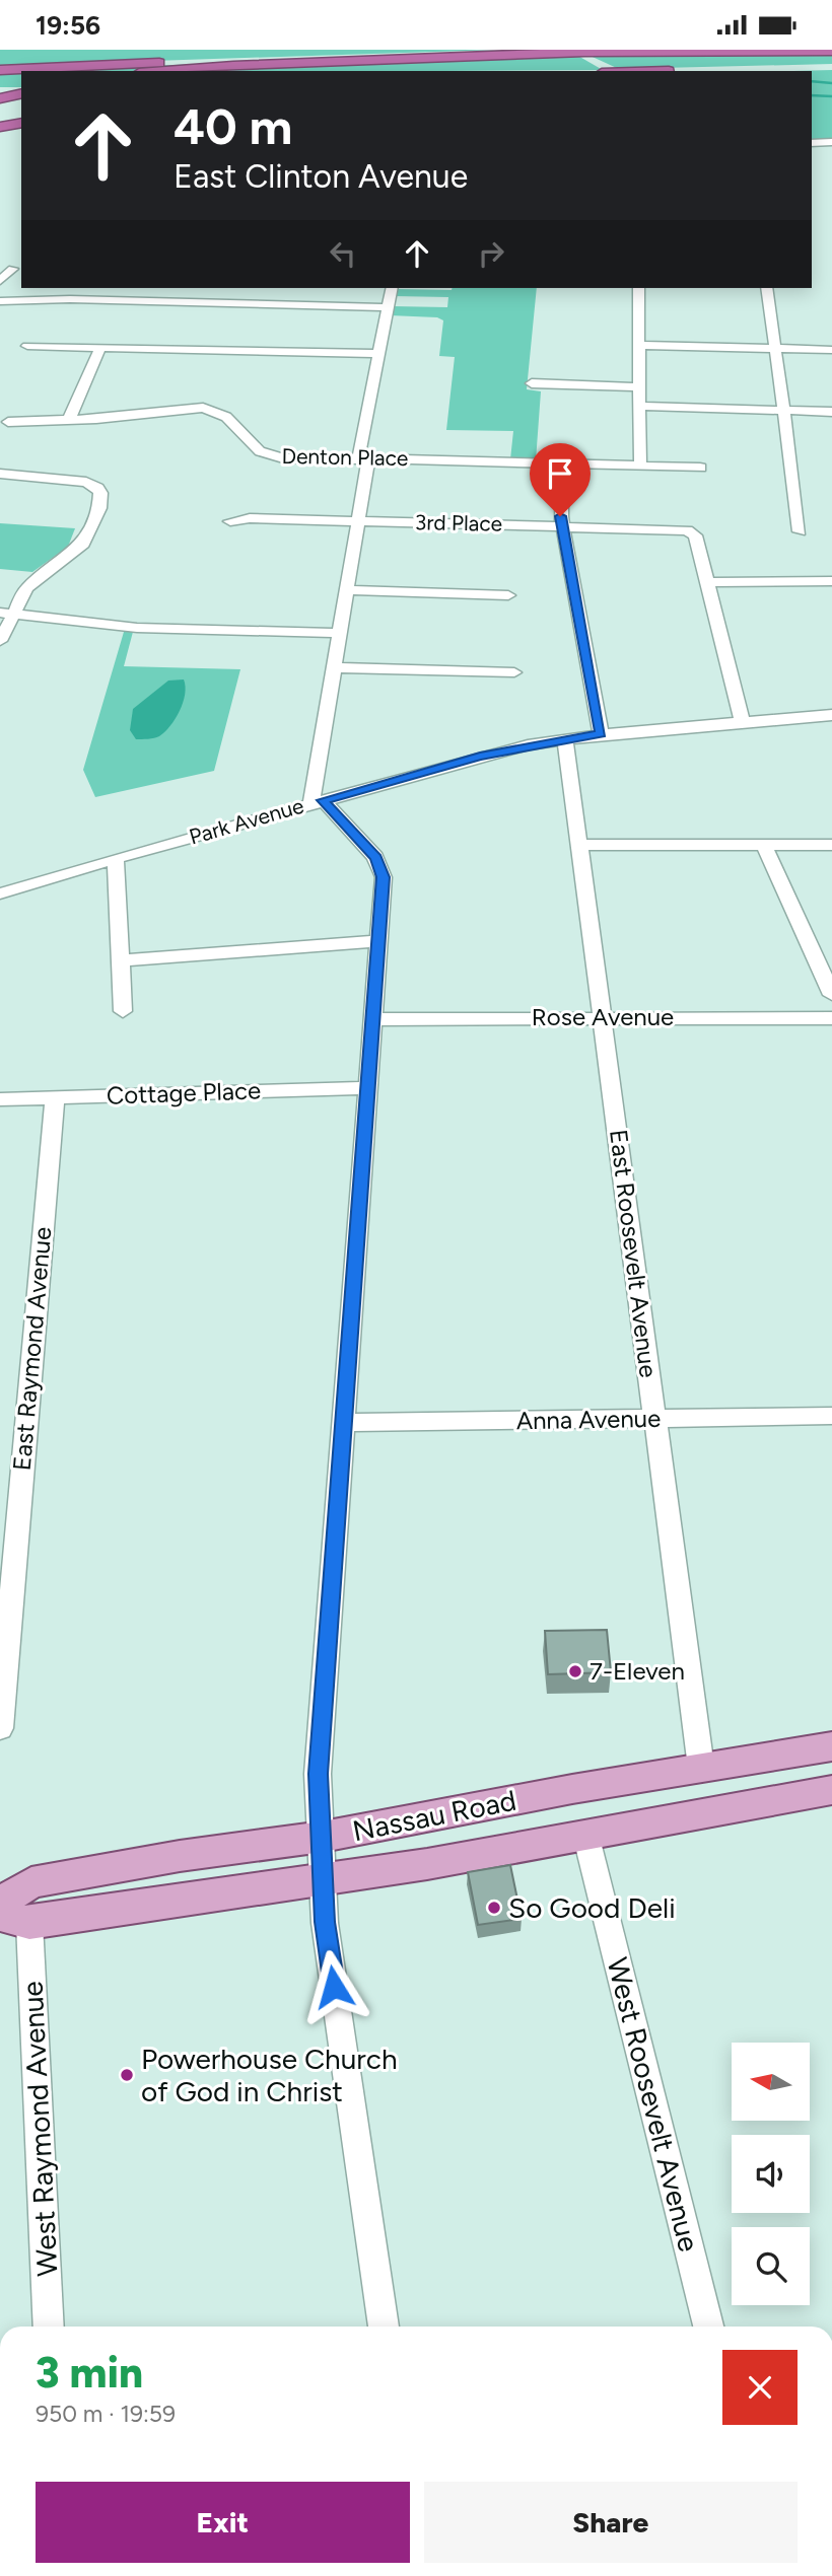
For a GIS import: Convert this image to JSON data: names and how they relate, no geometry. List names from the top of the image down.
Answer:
{
  "streets": {
    "main road": ["Nassau Road"],
    "street": [
      "Denton Place",
      "3rd Place",
      "Park Avenue",
      "Rose Avenue",
      "Cottage Place",
      "East Roosevelt Avenue",
      "East Raymond Avenue",
      "Anna Avenue",
      "West Roosevelt Avenue",
      "West Raymond Avenue"
    ]
  },
  "crossings": [
    ["Park Avenue", "East Roosevelt Avenue"],
    ["Rose Avenue", "East Roosevelt Avenue"],
    ["Cottage Place", "East Raymond Avenue"],
    ["East Roosevelt Avenue", "Anna Avenue"],
    ["East Roosevelt Avenue", "Nassau Road"],
    ["Nassau Road", "West Roosevelt Avenue"],
    ["Nassau Road", "West Raymond Avenue"]
  ],
  "places": ["7-Eleven", "So Good Deli", "Powerhouse Church of God in Christ"],
  "north": "left",
  "page": {
    "status": "19:56",
    "turn": ["40 m", "East Clinton Avenue"],
    "heading": ["3 min", "950 m · 19:59"],
    "buttons": ["Exit", "Share"]
  }
}
